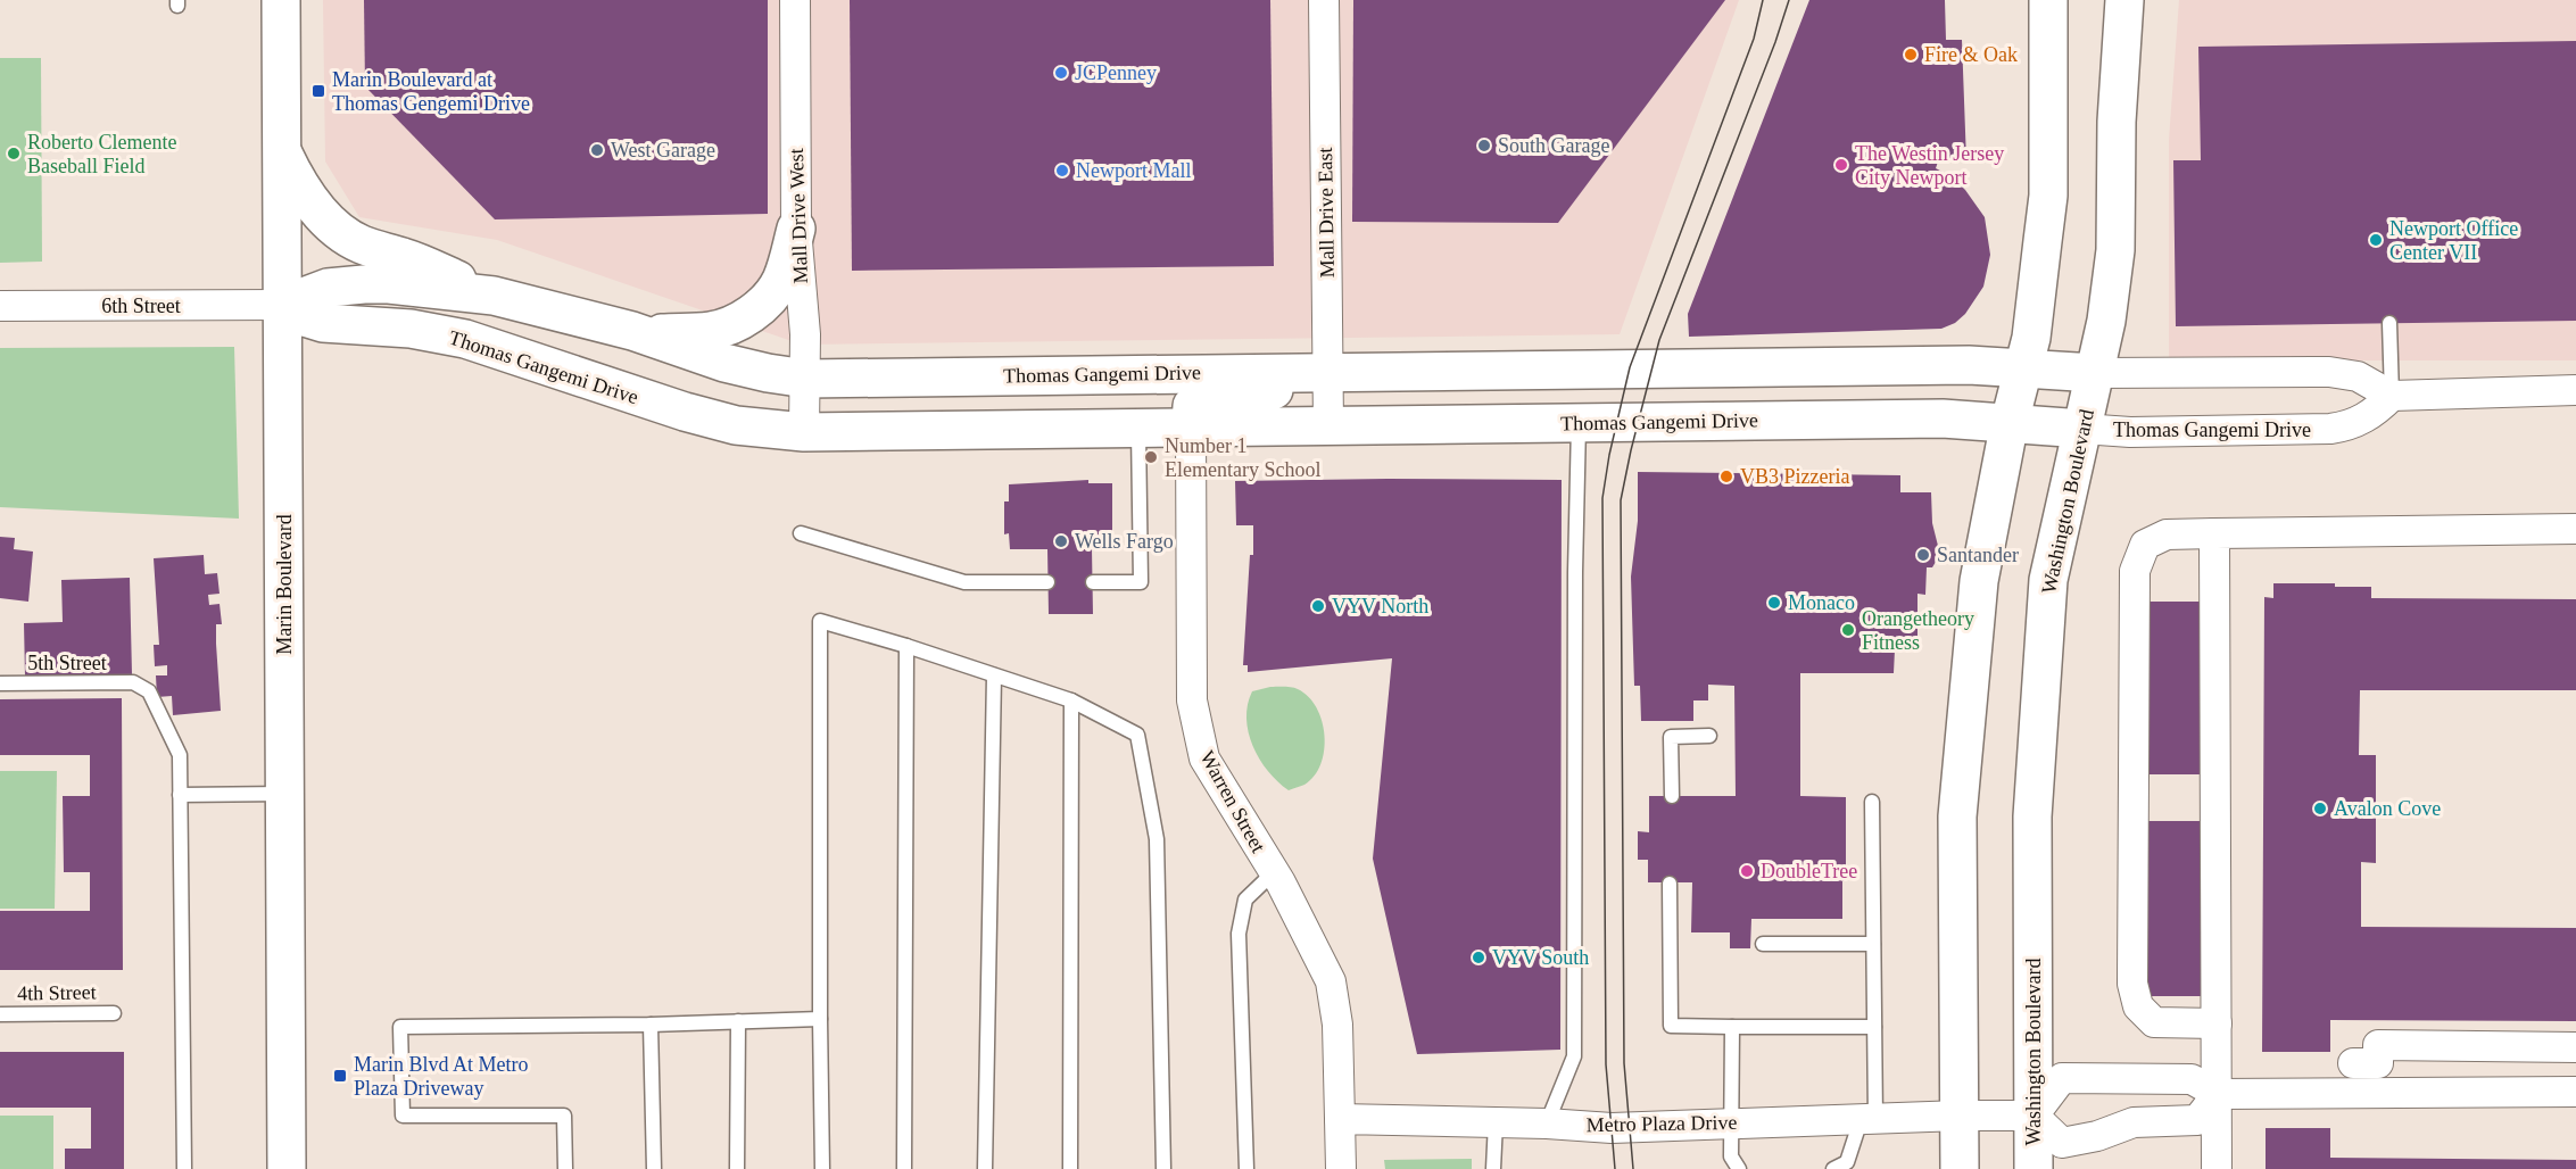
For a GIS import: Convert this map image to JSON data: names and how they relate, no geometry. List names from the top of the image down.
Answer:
{
  "streets": {
    "street": [
      "Mall Drive East",
      "Mall Drive West",
      "6th Street",
      "Thomas Gangemi Drive",
      "Washington Boulevard",
      "Marin Boulevard",
      "Warren Street",
      "Metro Plaza Drive"
    ],
    "lane": ["5th Street", "4th Street"]
  },
  "crossings": [
    ["Mall Drive East", "Thomas Gangemi Drive"],
    ["Mall Drive West", "Thomas Gangemi Drive"],
    ["6th Street", "Thomas Gangemi Drive"],
    ["6th Street", "Marin Boulevard"],
    ["Thomas Gangemi Drive", "Washington Boulevard"],
    ["Thomas Gangemi Drive", "Marin Boulevard"],
    ["Thomas Gangemi Drive", "Warren Street"],
    ["Washington Boulevard", "Metro Plaza Drive"],
    ["Warren Street", "Metro Plaza Drive"]
  ],
  "places": {
    "other": [
      "Fire & Oak",
      "JCPenney",
      "South Garage",
      "West Garage",
      "Roberto Clemente Baseball Field",
      "The Westin Jersey City Newport",
      "Newport Mall",
      "Newport Office Center VII",
      "Number 1 Elementary School",
      "VB3 Pizzeria",
      "Wells Fargo",
      "Santander",
      "Monaco",
      "VYV North",
      "Orangetheory Fitness",
      "Avalon Cove",
      "DoubleTree",
      "VYV South"
    ],
    "transit": ["Marin Boulevard at Thomas Gengemi Drive", "Marin Blvd At Metro Plaza Driveway"]
  }
}
